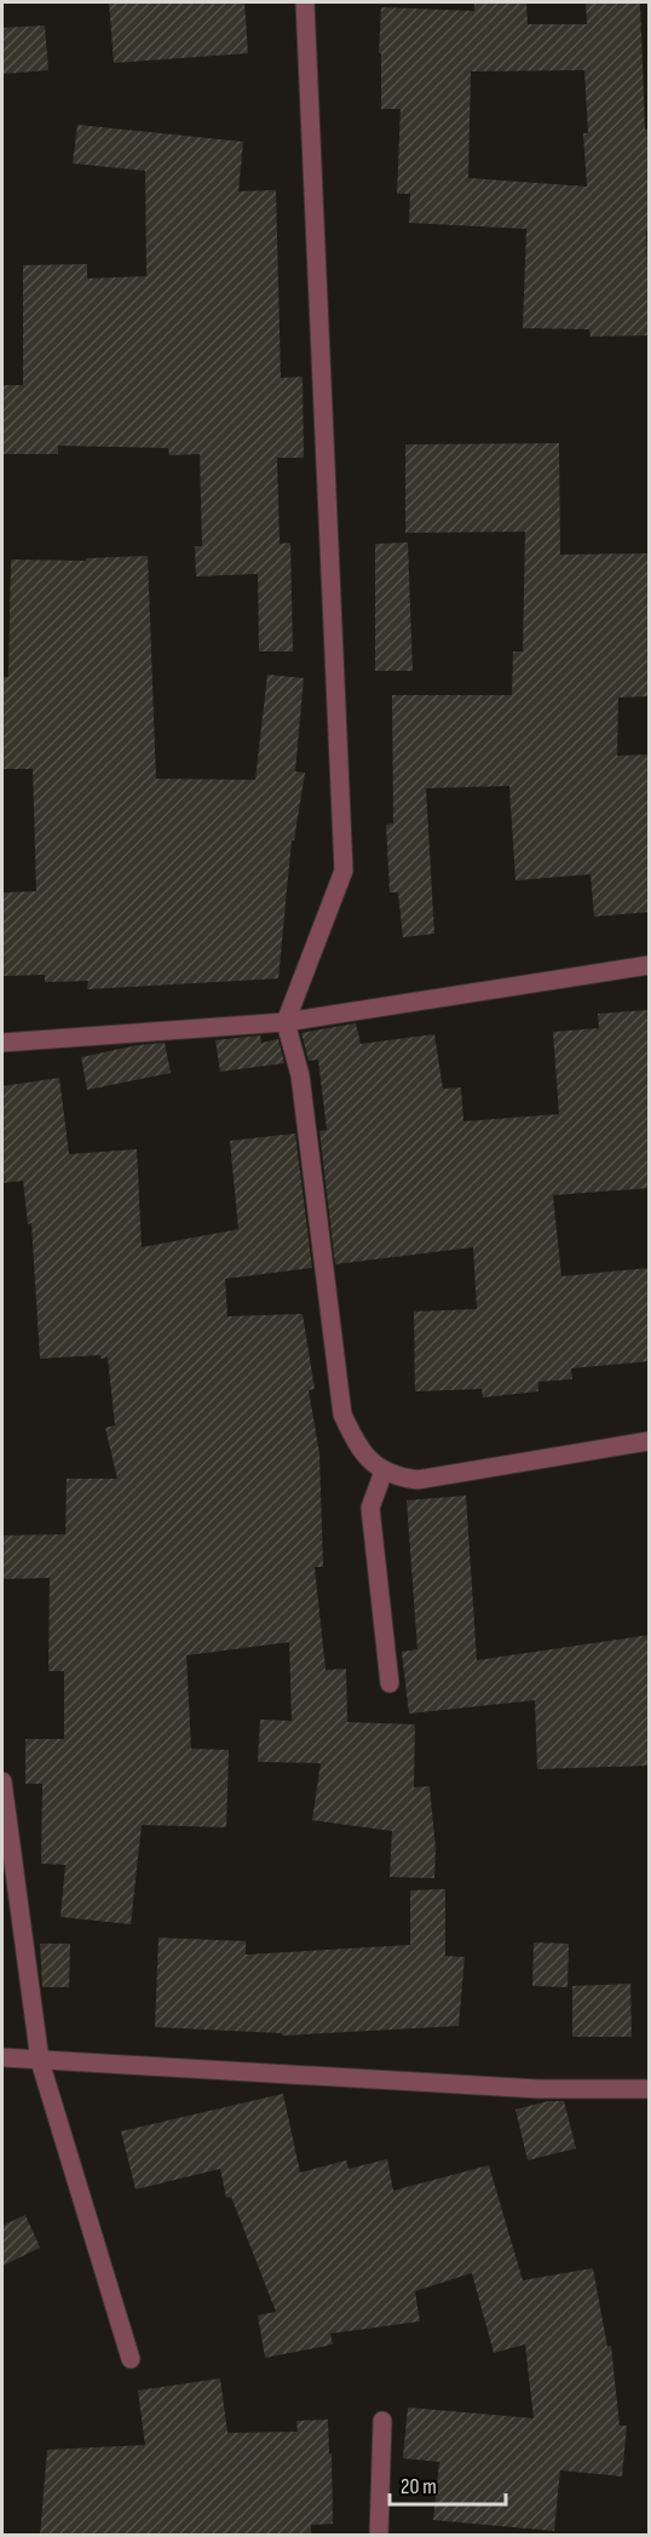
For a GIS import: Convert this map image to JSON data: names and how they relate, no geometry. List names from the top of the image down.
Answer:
{
  "scale_bar": "20 m"
}
